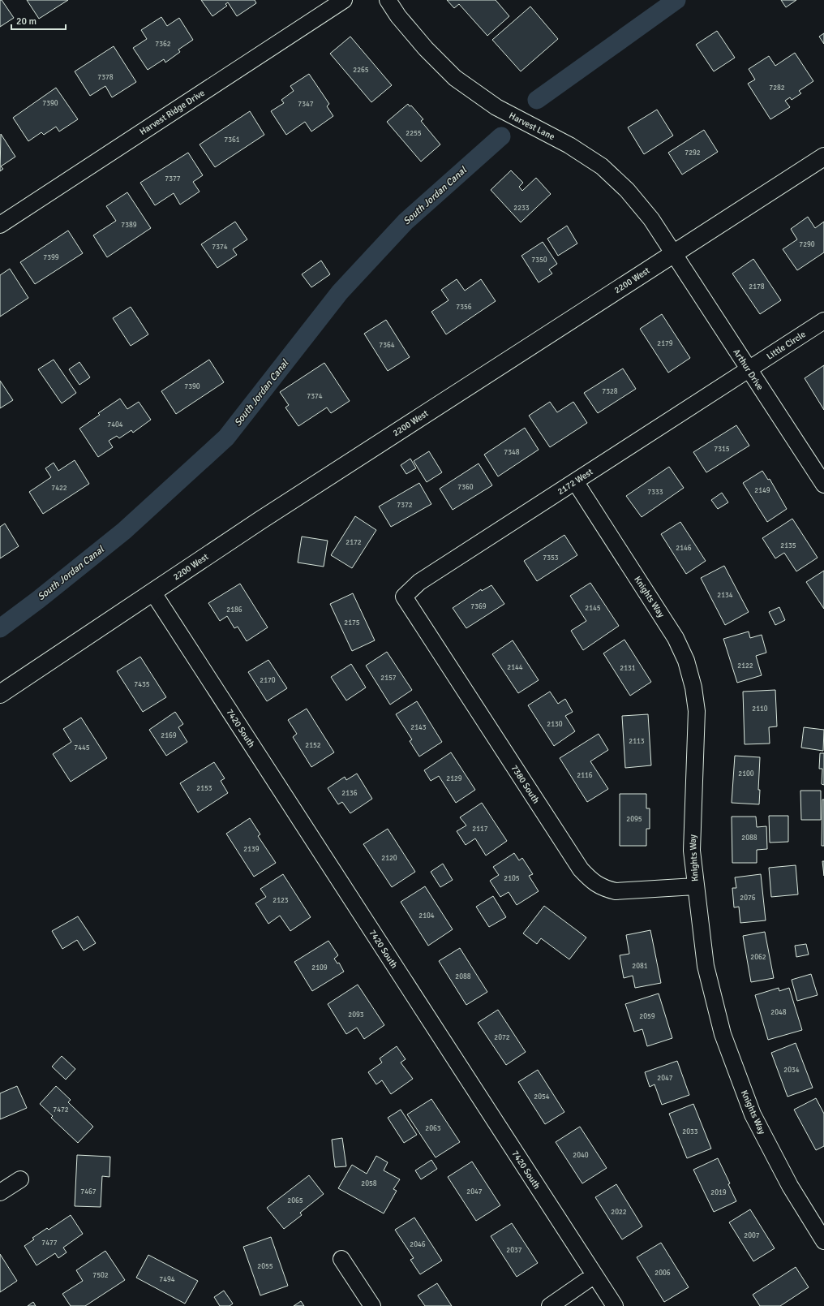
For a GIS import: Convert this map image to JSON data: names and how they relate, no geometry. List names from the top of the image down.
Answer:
{
  "streets": {
    "street": [
      "Harvest Ridge Drive",
      "Harvest Lane",
      "2200 West",
      "Little Circle",
      "Arthur Drive",
      "2172 West",
      "Knights Way",
      "7420 South",
      "7380 South"
    ]
  },
  "crossings": [
    ["Harvest Lane", "2200 West"],
    ["Harvest Lane", "Arthur Drive"],
    ["2200 West", "Arthur Drive"],
    ["2200 West", "7420 South"],
    ["Little Circle", "Arthur Drive"],
    ["Little Circle", "2172 West"],
    ["Arthur Drive", "2172 West"],
    ["2172 West", "Knights Way"],
    ["2172 West", "7380 South"],
    ["Knights Way", "7380 South"]
  ],
  "water": ["South Jordan Canal"],
  "house_numbers": [
    "7362",
    "2265",
    "7378",
    "7282",
    "7390",
    "7347",
    "2255",
    "7361",
    "7292",
    "7377",
    "2233",
    "7389",
    "7290",
    "7374",
    "7399",
    "7350",
    "2178",
    "7356",
    "2179",
    "7364",
    "7390",
    "7328",
    "7374",
    "7404",
    "7315",
    "7348",
    "7360",
    "7422",
    "2149",
    "7333",
    "7372",
    "2172",
    "2135",
    "2146",
    "7353",
    "2134",
    "7369",
    "2145",
    "2186",
    "2175",
    "2122",
    "2144",
    "2131",
    "2157",
    "2170",
    "7435",
    "2110",
    "2130",
    "2143",
    "2169",
    "2113",
    "2152",
    "7445",
    "2100",
    "2116",
    "2129",
    "2153",
    "2136",
    "2095",
    "2117",
    "2088",
    "2139",
    "2120",
    "2105",
    "2076",
    "2123",
    "2104",
    "2062",
    "2081",
    "2109",
    "2088",
    "2048",
    "2093",
    "2059",
    "2072",
    "2034",
    "2047",
    "2054",
    "7472",
    "2063",
    "2033",
    "2040",
    "2058",
    "7467",
    "2047",
    "2019",
    "2065",
    "2022",
    "2007",
    "7477",
    "2046",
    "2037",
    "2055",
    "2006",
    "7502",
    "7494"
  ],
  "scale_bar": "20 m"
}
